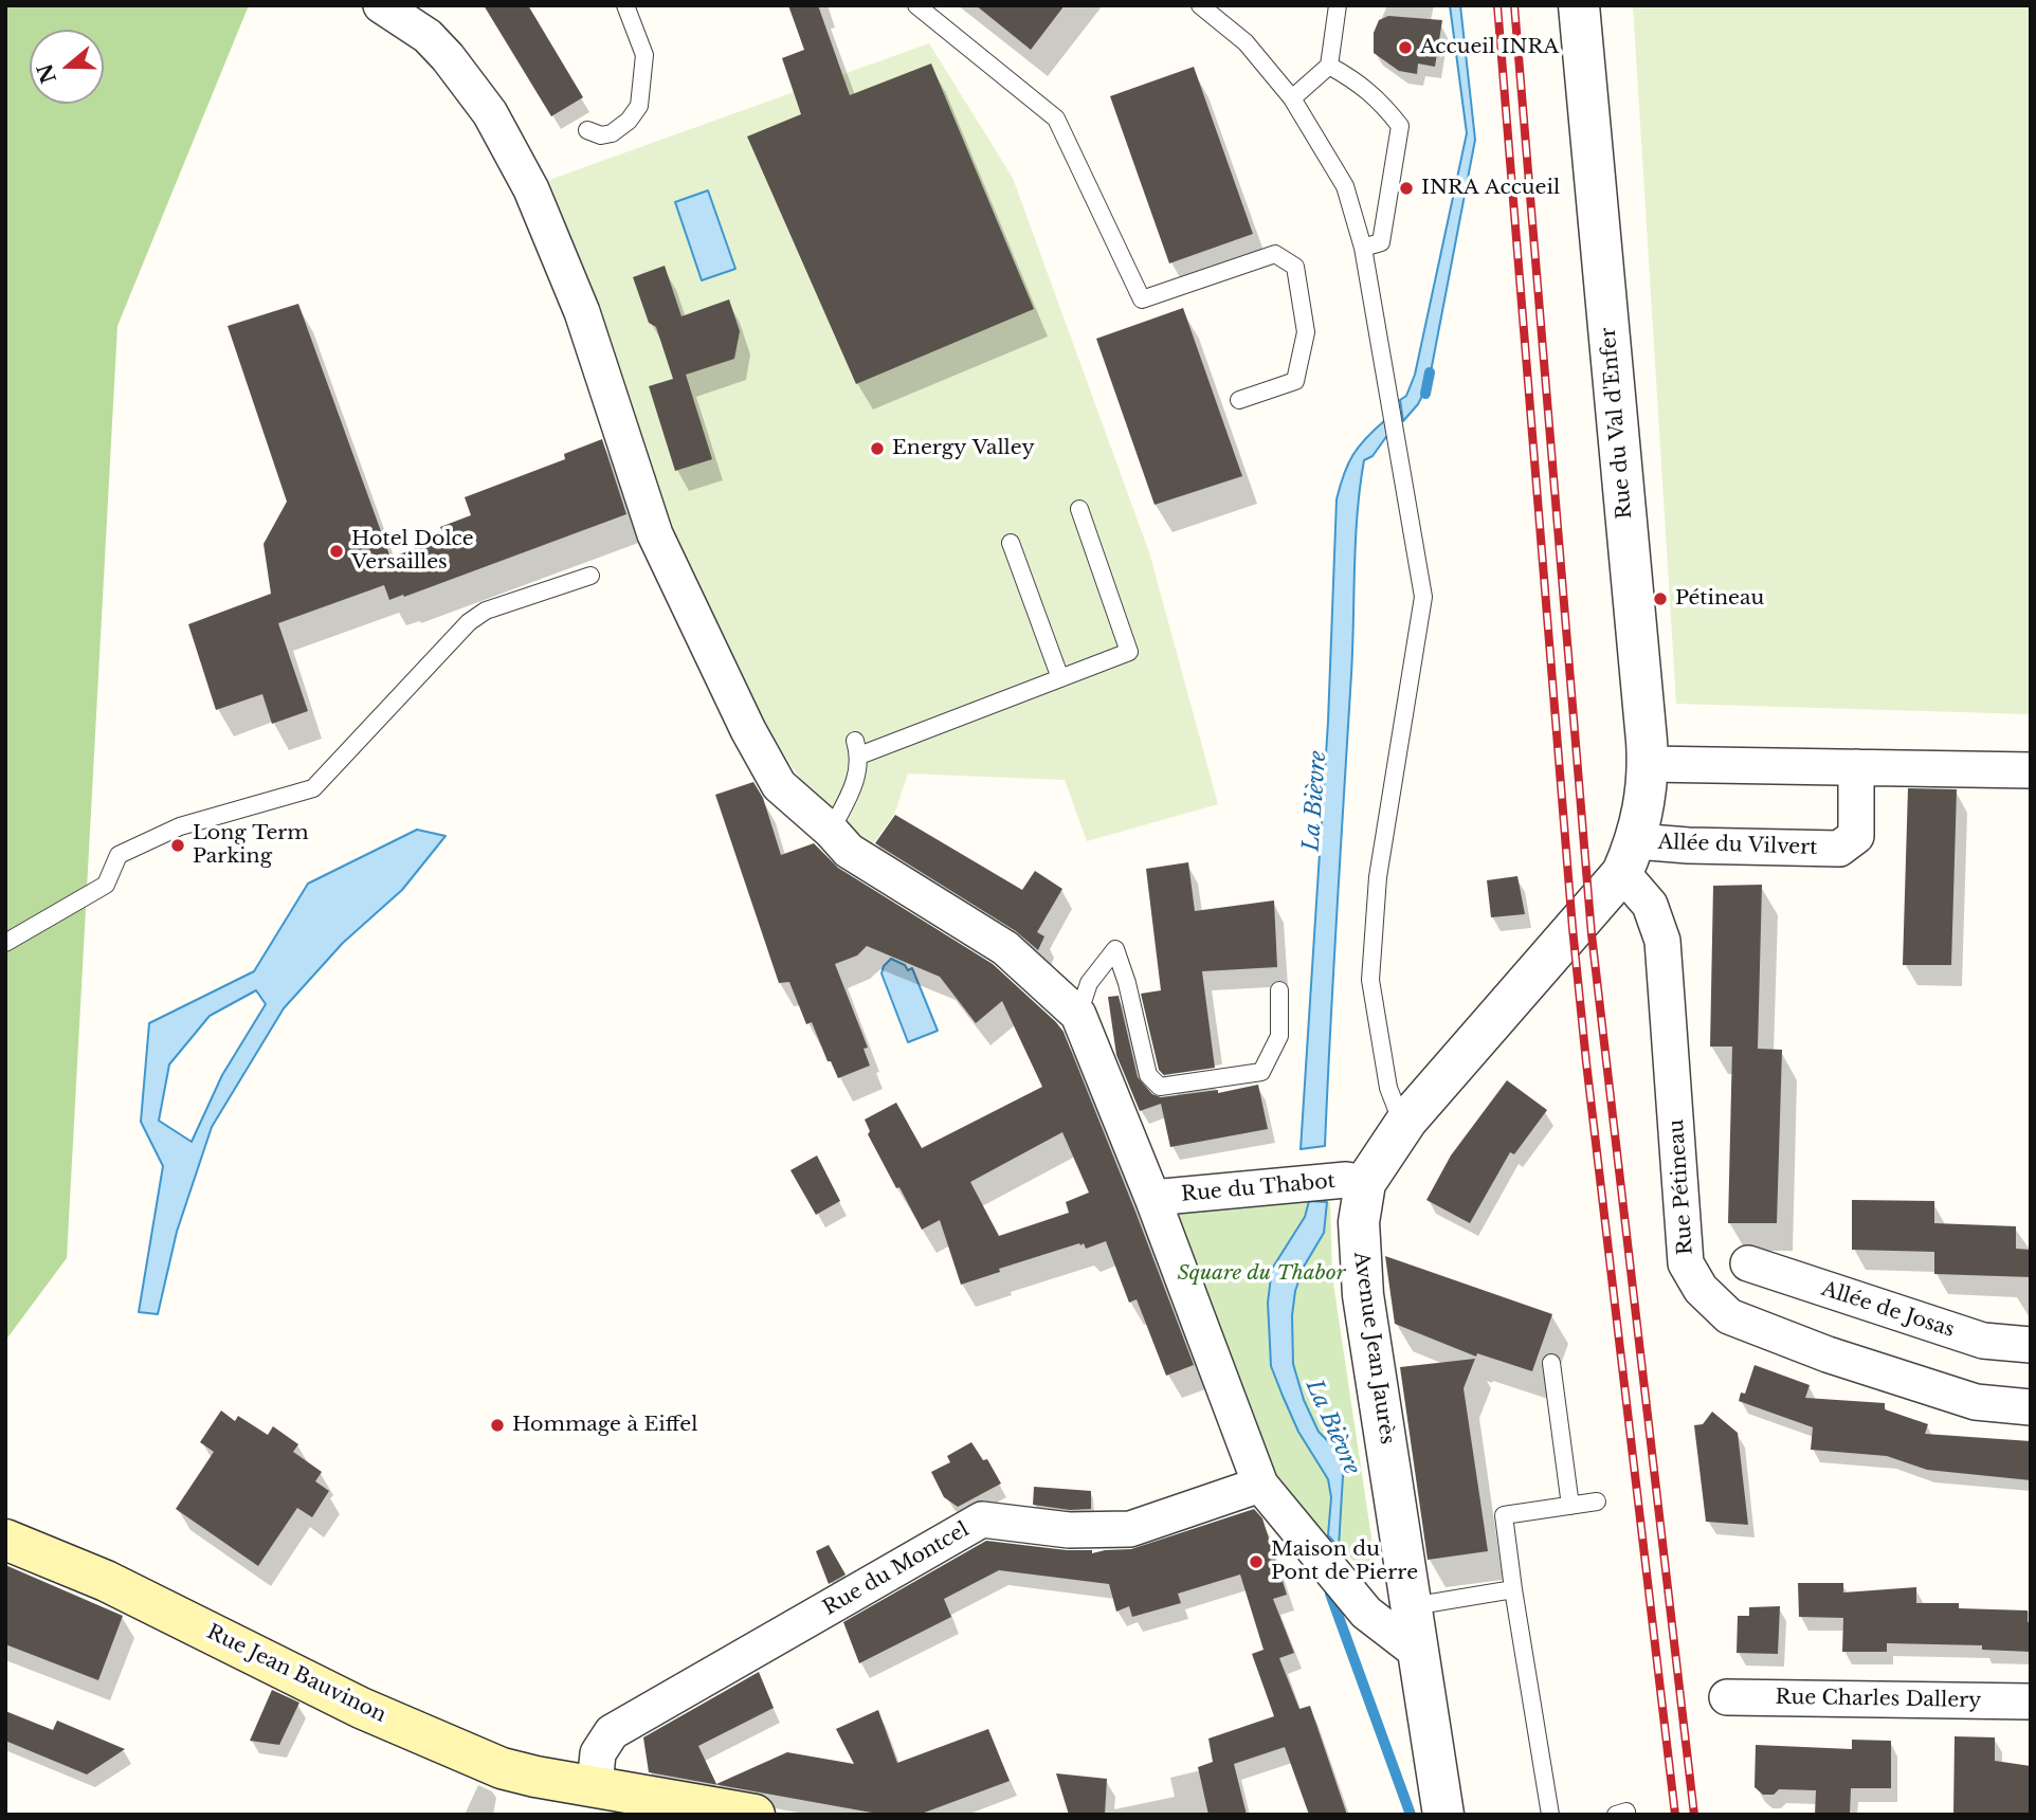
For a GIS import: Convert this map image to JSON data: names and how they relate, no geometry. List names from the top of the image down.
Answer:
{
  "streets": {
    "main road": ["Rue Jean Bauvinon"],
    "street": [
      "Rue du Val d'Enfer",
      "Allée du Vilvert",
      "Rue Pétineau",
      "Rue du Thabot",
      "Allée de Josas",
      "Avenue Jean Jaurès",
      "Rue du Montcel",
      "Rue Charles Dallery"
    ]
  },
  "crossings": [
    ["Rue du Val d'Enfer", "Allée du Vilvert"],
    ["Rue du Val d'Enfer", "Rue Pétineau"],
    ["Rue du Val d'Enfer", "Avenue Jean Jaurès"],
    ["Allée du Vilvert", "Rue Pétineau"],
    ["Allée du Vilvert", "Avenue Jean Jaurès"],
    ["Rue Pétineau", "Avenue Jean Jaurès"],
    ["Rue du Thabot", "Avenue Jean Jaurès"],
    ["Rue du Montcel", "Rue Jean Bauvinon"]
  ],
  "water": ["La Bièvre"],
  "parks": ["Square du Thabor"],
  "places": [
    "Accueil INRA",
    "INRA Accueil",
    "Energy Valley",
    "Hotel Dolce Versailles",
    "Pétineau",
    "Long Term Parking",
    "Hommage à Eiffel",
    "Maison du Pont de Pierre"
  ],
  "north": "left"
}
